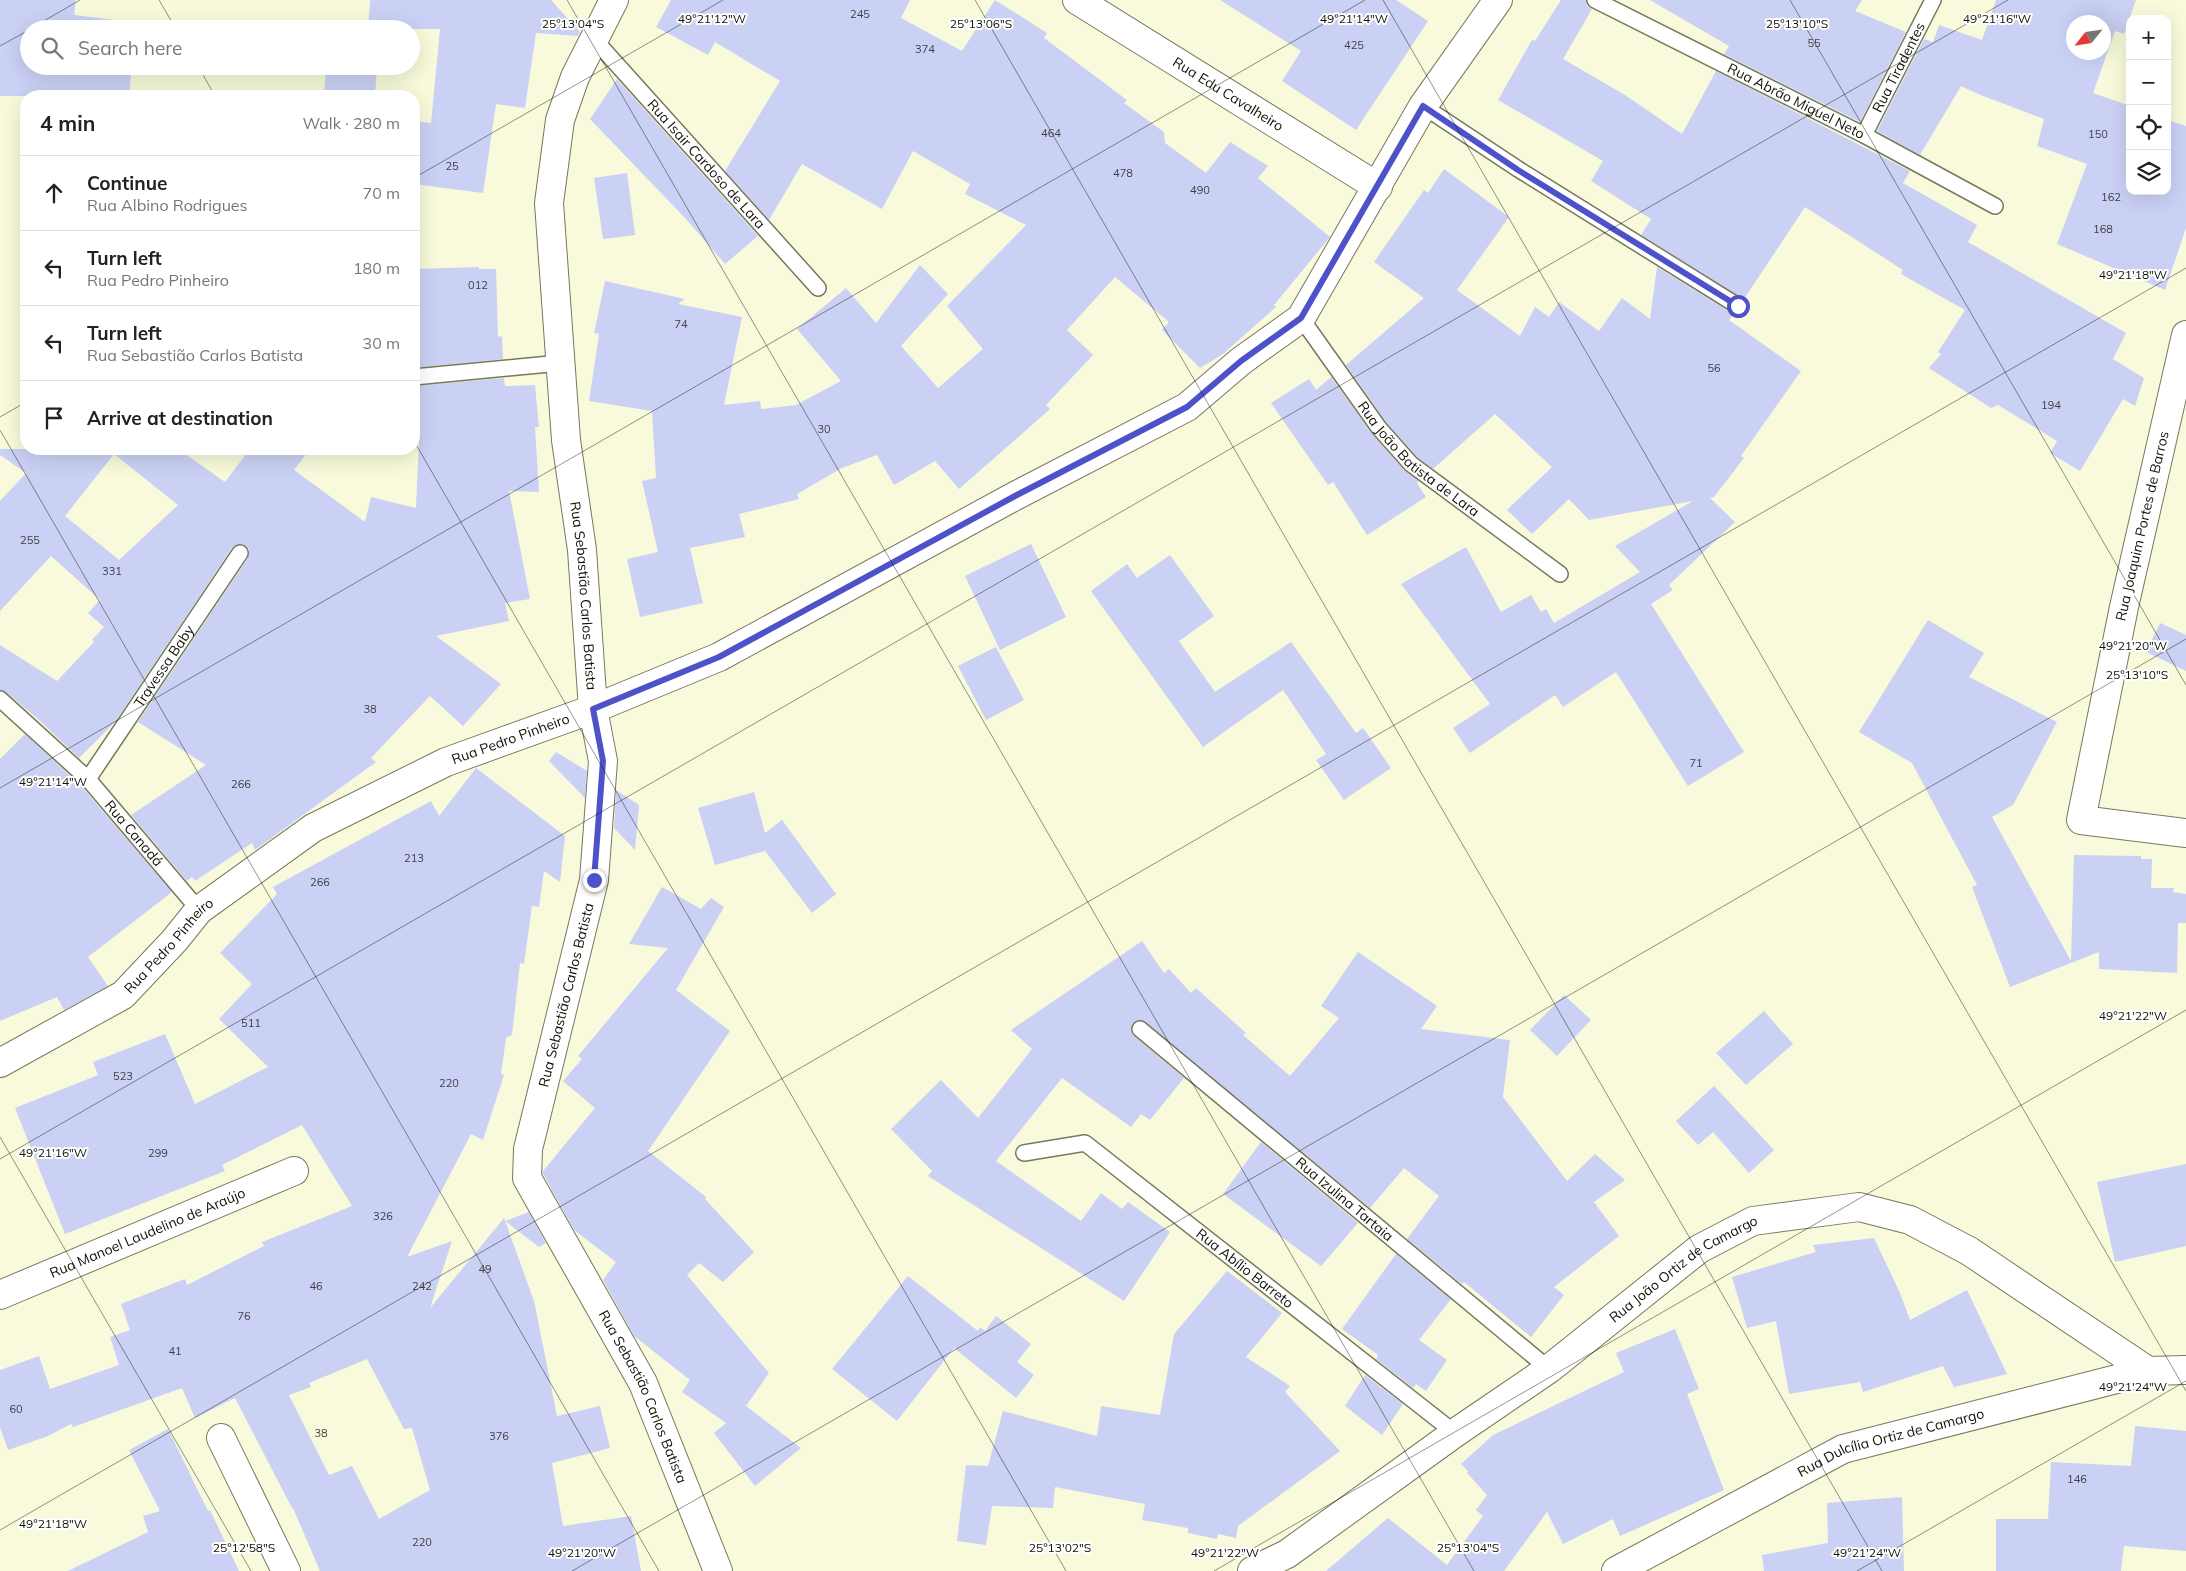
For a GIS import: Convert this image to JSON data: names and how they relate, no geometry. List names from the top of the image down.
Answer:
{
  "streets": {
    "street": [
      "Rua Edu Cavalheiro",
      "Rua Joaquim Portes de Barros",
      "Rua Sebastião Carlos Batista",
      "Rua Pedro Pinheiro",
      "Rua Manoel Laudelino de Araújo",
      "Rua João Ortiz de Camargo",
      "Rua Dulcília Ortiz de Camargo"
    ],
    "lane": [
      "Rua Tiradentes",
      "Rua Abrão Miguel Neto",
      "Rua Isair Cardoso de Lara",
      "Rua João Batista de Lara",
      "Travessa Baby",
      "Rua Canadá",
      "Rua Izulina Tartaia",
      "Rua Abílio Barreto"
    ]
  },
  "crossings": [
    ["Rua Tiradentes", "Rua Abrão Miguel Neto"],
    ["Rua Edu Cavalheiro", "Rua Pedro Pinheiro"],
    ["Rua Isair Cardoso de Lara", "Rua Sebastião Carlos Batista"],
    ["Rua João Batista de Lara", "Rua Pedro Pinheiro"],
    ["Rua Sebastião Carlos Batista", "Rua Pedro Pinheiro"],
    ["Travessa Baby", "Rua Canadá"],
    ["Rua Pedro Pinheiro", "Rua Canadá"],
    ["Rua Izulina Tartaia", "Rua João Ortiz de Camargo"],
    ["Rua Abílio Barreto", "Rua João Ortiz de Camargo"],
    ["Rua João Ortiz de Camargo", "Rua Dulcília Ortiz de Camargo"]
  ],
  "house_numbers": [
    "245",
    "55",
    "425",
    "374",
    "464",
    "150",
    "25",
    "478",
    "490",
    "162",
    "168",
    "012",
    "74",
    "56",
    "194",
    "30",
    "255",
    "331",
    "38",
    "71",
    "266",
    "213",
    "266",
    "511",
    "523",
    "220",
    "299",
    "326",
    "49",
    "46",
    "242",
    "76",
    "41",
    "60",
    "38",
    "376",
    "146",
    "220"
  ],
  "north": "bottom left",
  "page": {
    "map_buttons": ["+", "−"],
    "search": "Search here",
    "heading": ["4 min", "Walk · 280 m"],
    "list": [
      ["Continue", "Rua Albino Rodrigues", "70 m"],
      ["Turn left", "Rua Pedro Pinheiro", "180 m"],
      ["Turn left", "Rua Sebastião Carlos Batista", "30 m"],
      "Arrive at destination"
    ]
  },
  "coordinates": [
    "49°21'12\"W",
    "49°21'16\"W",
    "49°21'14\"W",
    "25°13'04\"S",
    "25°13'06\"S",
    "25°13'10\"S",
    "49°21'18\"W",
    "49°21'20\"W",
    "49°21'22\"W",
    "49°21'24\"W",
    "25°12'58\"S",
    "25°13'02\"S"
  ]
}
